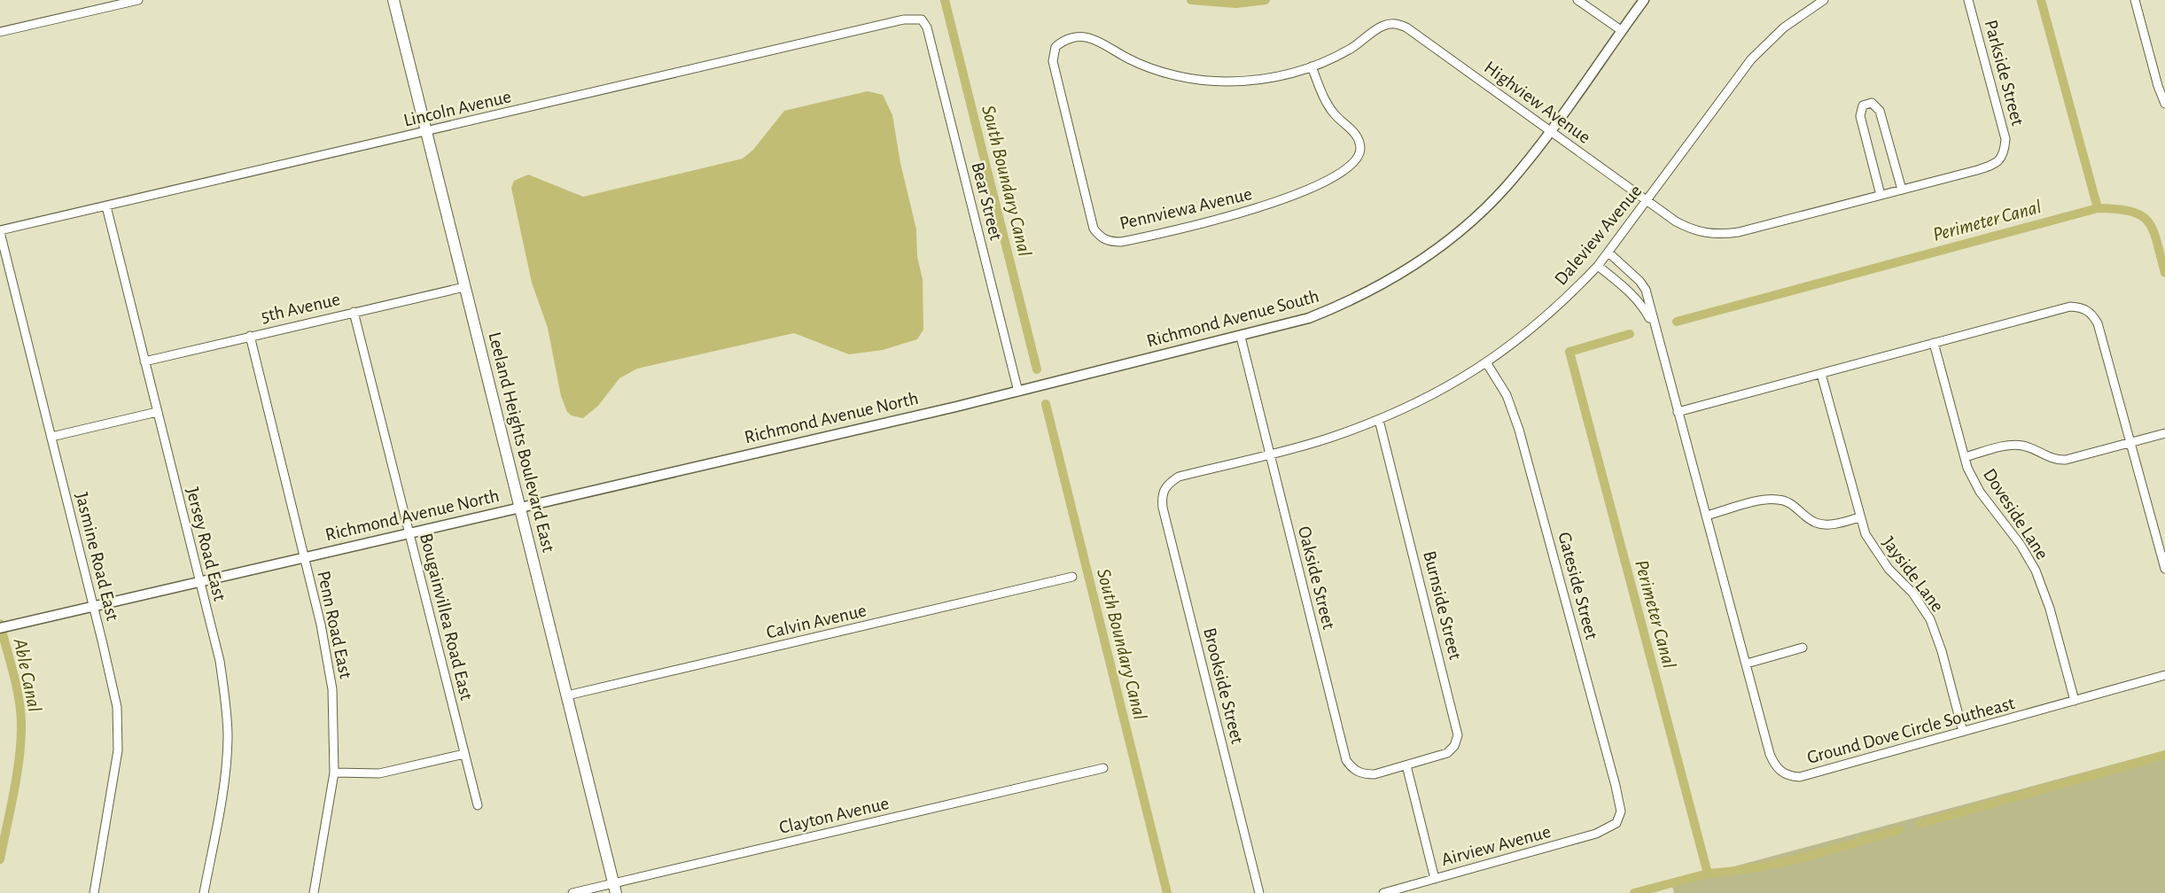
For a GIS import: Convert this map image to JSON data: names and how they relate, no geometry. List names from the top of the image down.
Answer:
{
  "streets": {
    "main road": ["Leeland Heights Boulevard East"],
    "street": [
      "Parkside Street",
      "Highview Avenue",
      "Lincoln Avenue",
      "Bear Street",
      "Pennviewa Avenue",
      "Daleview Avenue",
      "5th Avenue",
      "Richmond Avenue South",
      "Richmond Avenue North",
      "Doveside Lane",
      "Jersey Road East",
      "Jasmine Road East",
      "Jayside Lane",
      "Oakside Street",
      "Gateside Street",
      "Burnside Street",
      "Bougainvillea Road East",
      "Calvin Avenue",
      "Penn Road East",
      "Brookside Street",
      "Ground Dove Circle Southeast",
      "Clayton Avenue",
      "Airview Avenue"
    ]
  },
  "crossings": [
    ["Parkside Street", "Highview Avenue"],
    ["Highview Avenue", "Pennviewa Avenue"],
    ["Highview Avenue", "Daleview Avenue"],
    ["Highview Avenue", "Richmond Avenue South"],
    ["Lincoln Avenue", "Bear Street"],
    ["Lincoln Avenue", "Leeland Heights Boulevard East"],
    ["Lincoln Avenue", "Jersey Road East"],
    ["Lincoln Avenue", "Jasmine Road East"],
    ["Bear Street", "Richmond Avenue South"],
    ["Bear Street", "Richmond Avenue North"],
    ["Daleview Avenue", "Oakside Street"],
    ["Daleview Avenue", "Gateside Street"],
    ["Daleview Avenue", "Burnside Street"],
    ["Daleview Avenue", "Brookside Street"],
    ["Daleview Avenue", "Ground Dove Circle Southeast"],
    ["5th Avenue", "Leeland Heights Boulevard East"],
    ["5th Avenue", "Jersey Road East"],
    ["5th Avenue", "Bougainvillea Road East"],
    ["5th Avenue", "Penn Road East"],
    ["Richmond Avenue South", "Richmond Avenue North"],
    ["Richmond Avenue South", "Oakside Street"],
    ["Richmond Avenue North", "Leeland Heights Boulevard East"],
    ["Richmond Avenue North", "Jersey Road East"],
    ["Richmond Avenue North", "Jasmine Road East"],
    ["Richmond Avenue North", "Bougainvillea Road East"],
    ["Richmond Avenue North", "Penn Road East"],
    ["Leeland Heights Boulevard East", "Calvin Avenue"],
    ["Leeland Heights Boulevard East", "Clayton Avenue"],
    ["Doveside Lane", "Ground Dove Circle Southeast"],
    ["Jayside Lane", "Ground Dove Circle Southeast"],
    ["Oakside Street", "Burnside Street"],
    ["Gateside Street", "Airview Avenue"]
  ],
  "water": ["South Boundary Canal", "Perimeter Canal", "Able Canal"]
}
